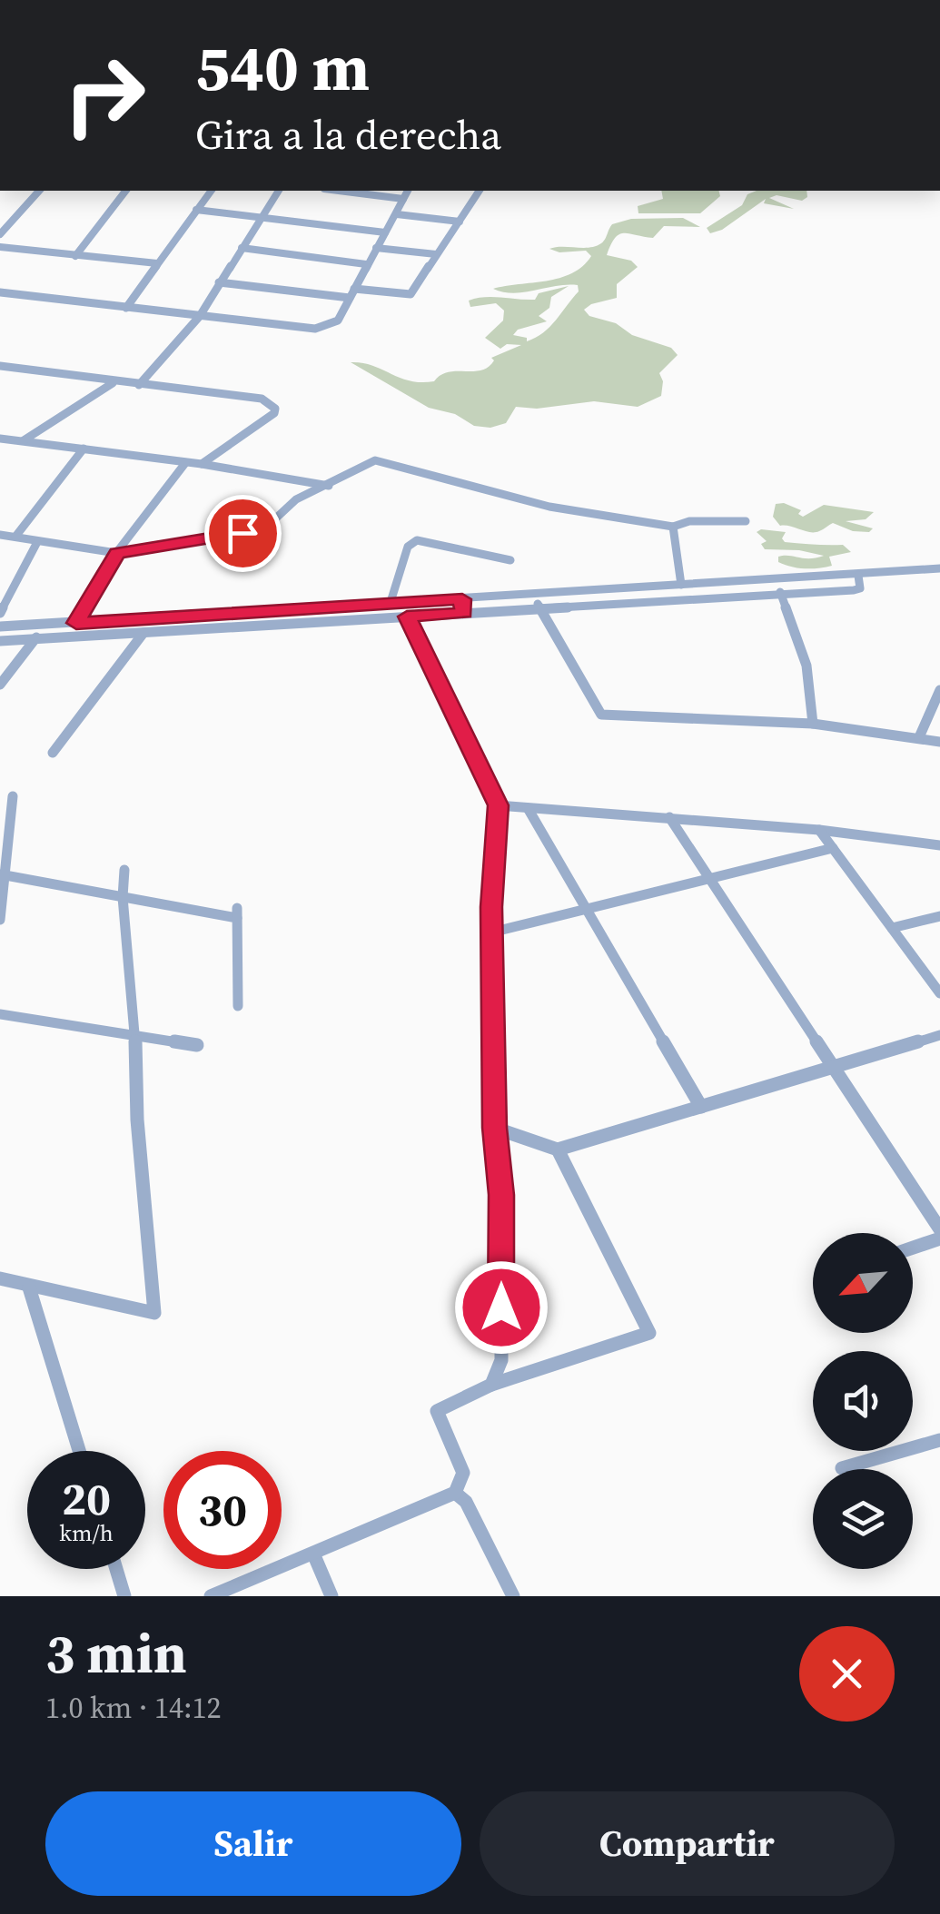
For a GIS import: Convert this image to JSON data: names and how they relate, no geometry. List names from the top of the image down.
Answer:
{
  "north": "bottom left",
  "page": {
    "turn": ["540 m", "Gira a la derecha"],
    "speed": "20 km/h",
    "limit": "30",
    "heading": ["3 min", "1.0 km · 14:12"],
    "buttons": ["Salir", "Compartir"]
  }
}
